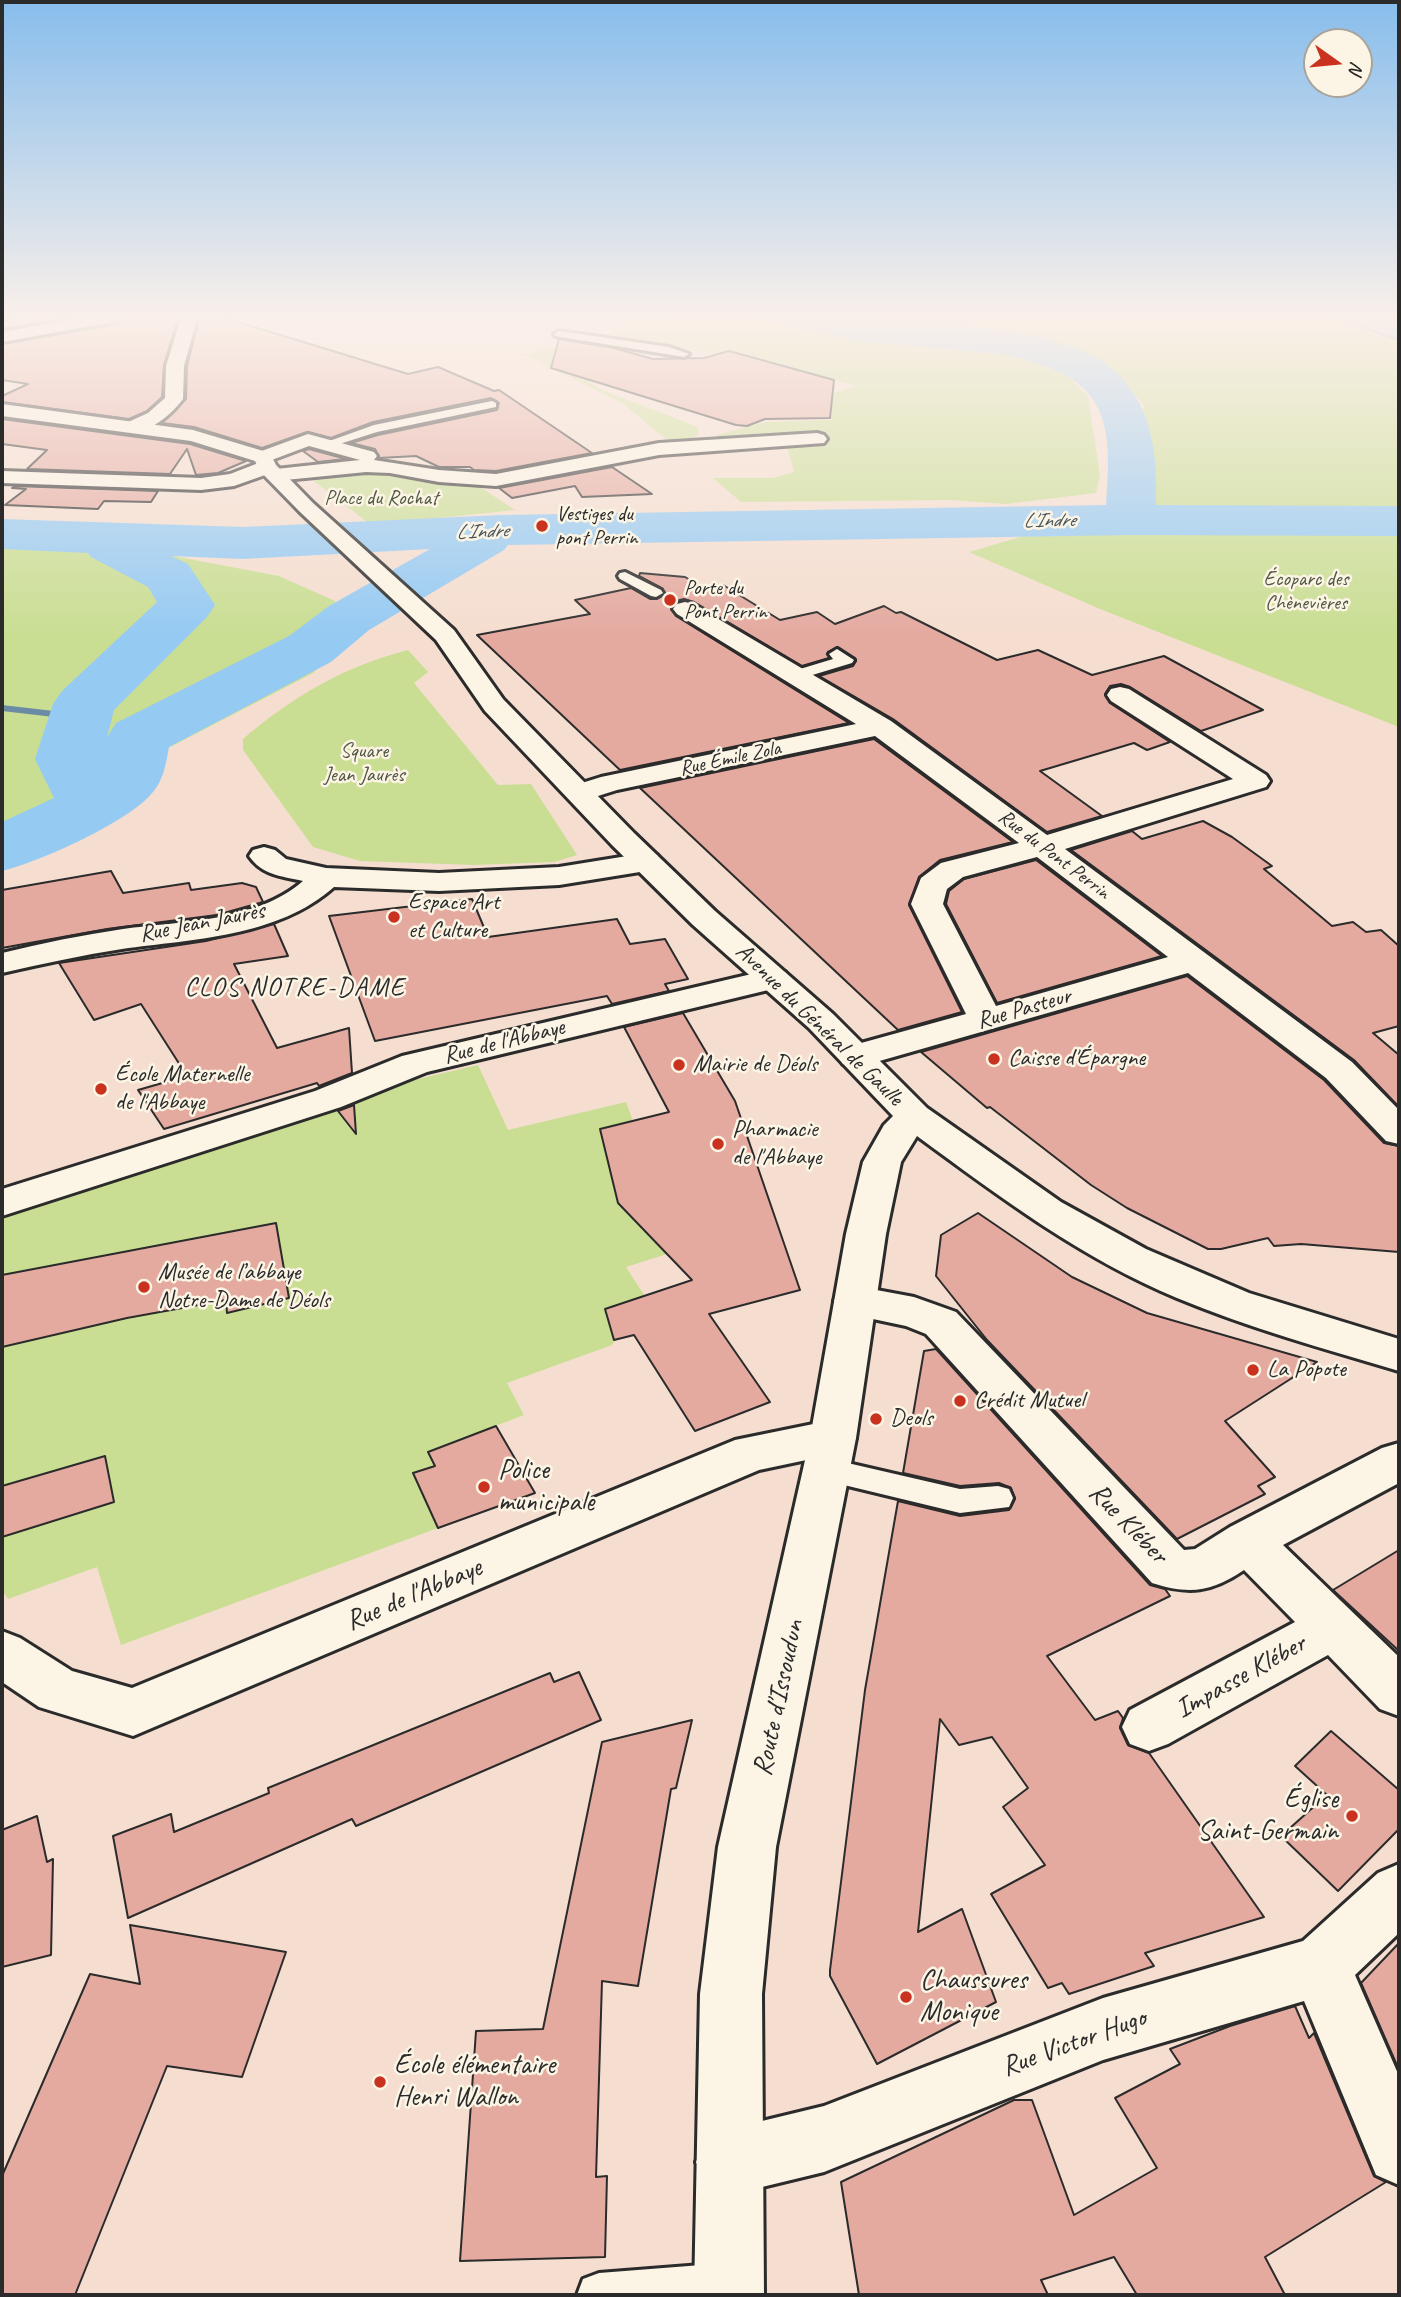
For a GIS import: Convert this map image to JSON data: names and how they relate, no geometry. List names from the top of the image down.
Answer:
{
  "streets": {
    "street": [
      "Rue Émile Zola",
      "Rue du Pont Perrin",
      "Rue Jean Jaurès",
      "Rue Pasteur",
      "Avenue du Général de Gaulle",
      "Rue de l'Abbaye",
      "Rue Kléber",
      "Impasse Kléber",
      "Route d'Issoudun",
      "Rue Victor Hugo"
    ]
  },
  "crossings": [
    ["Rue Émile Zola", "Rue du Pont Perrin"],
    ["Rue Émile Zola", "Avenue du Général de Gaulle"],
    ["Rue du Pont Perrin", "Rue Pasteur"],
    ["Rue Pasteur", "Avenue du Général de Gaulle"],
    ["Avenue du Général de Gaulle", "Rue de l'Abbaye"],
    ["Avenue du Général de Gaulle", "Route d'Issoudun"],
    ["Rue de l'Abbaye", "Route d'Issoudun"],
    ["Rue Kléber", "Route d'Issoudun"],
    ["Route d'Issoudun", "Rue Victor Hugo"]
  ],
  "districts": ["CLOS NOTRE-DAME"],
  "water": ["L'Indre"],
  "parks": ["Place du Rochat", "Écoparc des Chènevières", "Square Jean Jaurès"],
  "places": [
    "Vestiges du pont Perrin",
    "Porte du Pont Perrin",
    "Espace Art et Culture",
    "Caisse d'Épargne",
    "Mairie de Déols",
    "École Maternelle de l'Abbaye",
    "Pharmacie de l'Abbaye",
    "Musée de l’abbaye Notre-Dame de Déols",
    "La Popote",
    "Crédit Mutuel",
    "Deols",
    "Police municipale",
    "Église Saint-Germain",
    "Chaussures Monique",
    "École élémentaire Henri Wallon"
  ],
  "north": "right"
}
